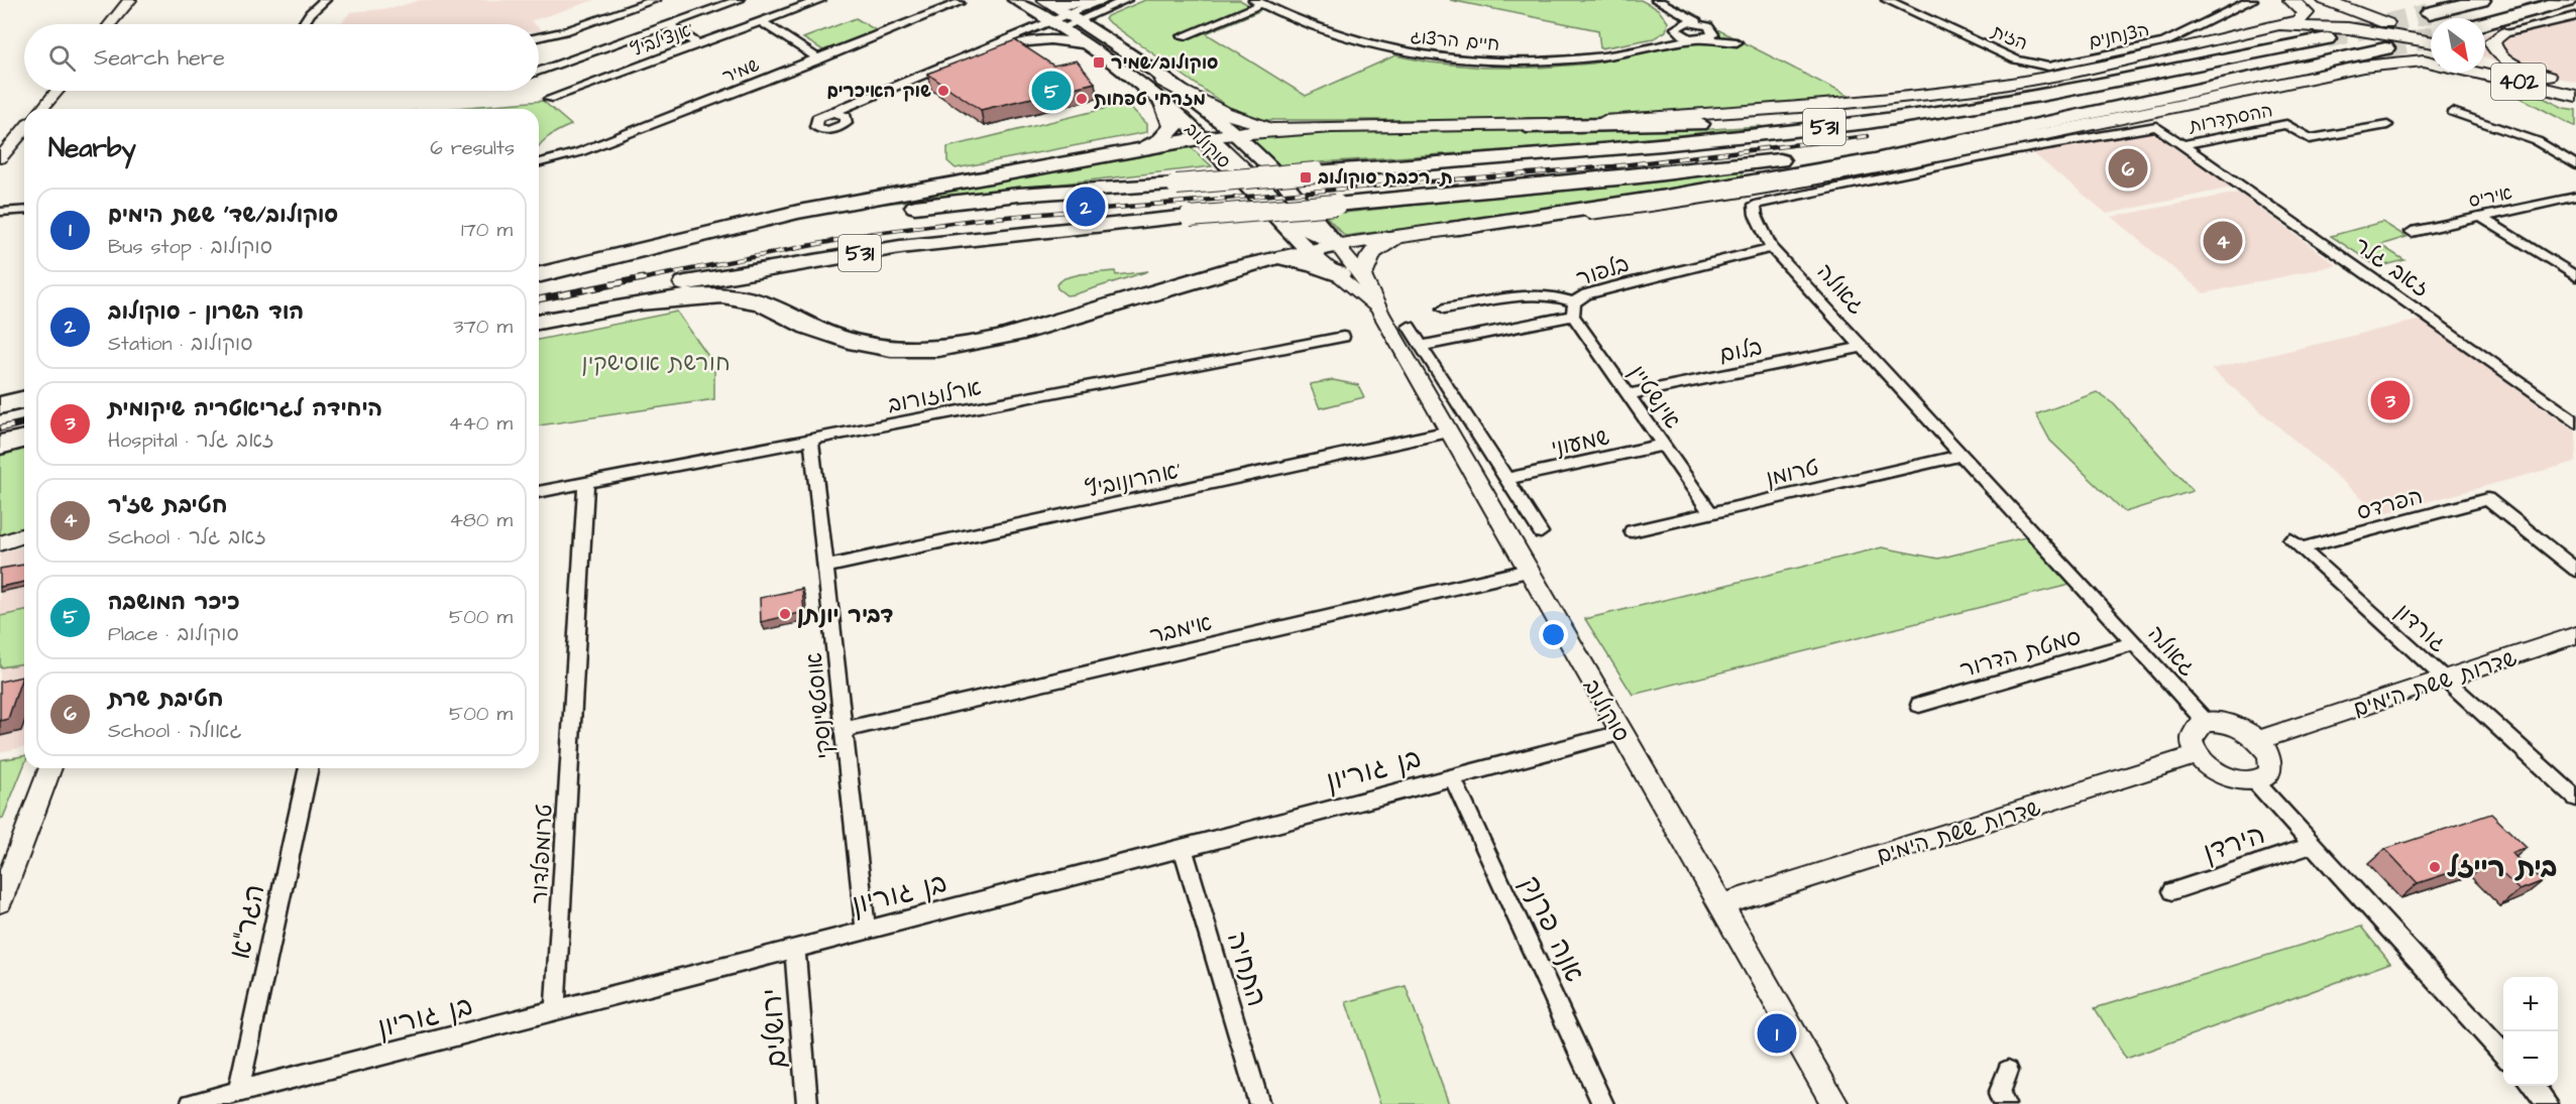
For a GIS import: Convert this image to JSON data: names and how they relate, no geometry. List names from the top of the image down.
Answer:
{
  "streets": {
    "highway": ["531"],
    "main road": ["402", "סוקולוב"],
    "street": [
      "הצנחנים",
      "הזית",
      "אנצילביץ'",
      "חיים הרצוג",
      "שמיר",
      "ההסתדרות",
      "איריס",
      "זאב גלר",
      "בלפור",
      "גאולה",
      "בלום",
      "ארלוזורוב",
      "אינשטיין",
      "שמעוני",
      "טרומן",
      "אהרונוביץ'",
      "הפרדס",
      "גורדון",
      "אימבר",
      "סמטת הדרור",
      "שדרות ששת הימים",
      "אוסטשינסקי",
      "בן גוריון",
      "הירדן",
      "טרומפלדור",
      "הגר\"א",
      "אנה פרנק",
      "התחיה",
      "ירושלים"
    ]
  },
  "crossings": [
    ["הצנחנים", "הזית"],
    ["ההסתדרות", "זאב גלר"],
    ["ההסתדרות", "גאולה"],
    ["סוקולוב", "אהרונוביץ'"],
    ["סוקולוב", "אימבר"],
    ["סוקולוב", "שדרות ששת הימים"],
    ["סוקולוב", "בן גוריון"],
    ["זאב גלר", "גאולה"],
    ["בלפור", "גאולה"],
    ["בלפור", "אינשטיין"],
    ["גאולה", "בלום"],
    ["גאולה", "טרומן"],
    ["גאולה", "סמטת הדרור"],
    ["גאולה", "שדרות ששת הימים"],
    ["בלום", "אינשטיין"],
    ["ארלוזורוב", "אוסטשינסקי"],
    ["ארלוזורוב", "טרומפלדור"],
    ["אינשטיין", "שמעוני"],
    ["אינשטיין", "טרומן"],
    ["אהרונוביץ'", "אוסטשינסקי"],
    ["הפרדס", "גורדון"],
    ["גורדון", "שדרות ששת הימים"],
    ["אימבר", "אוסטשינסקי"],
    ["אוסטשינסקי", "בן גוריון"],
    ["בן גוריון", "טרומפלדור"],
    ["בן גוריון", "הגר\"א"],
    ["בן גוריון", "אנה פרנק"],
    ["בן גוריון", "התחיה"],
    ["בן גוריון", "ירושלים"]
  ],
  "parks": ["חורשת אוסישקין"],
  "places": {
    "transit": ["סוקולוב/שמיר", "ת. רכבת סוקולוב"],
    "other": [
      "שוק האיכרים",
      "מזרחי טפחות",
      "דביר יונתן",
      "בית רייזל"
    ]
  },
  "north": "bottom right",
  "page": {
    "search": "Search here",
    "pins": [
      "5",
      "6",
      "2",
      "4",
      "3",
      "1"
    ],
    "heading": ["Nearby", "6 results"],
    "list": [
      {
        "mark": "1",
        "name": "סוקולוב/שד׳ ששת הימים",
        "note": "Bus stop · סוקולוב",
        "value": "170 m"
      },
      {
        "mark": "2",
        "name": "הוד השרון - סוקולוב",
        "note": "Station · סוקולוב",
        "value": "370 m"
      },
      {
        "mark": "3",
        "name": "היחידה לגריאטריה שיקומית",
        "note": "Hospital · זאב גלר",
        "value": "440 m"
      },
      {
        "mark": "4",
        "name": "חטיבת שז\"ר",
        "note": "School · זאב גלר",
        "value": "480 m"
      },
      {
        "mark": "5",
        "name": "כיכר המושבה",
        "note": "Place · סוקולוב",
        "value": "500 m"
      },
      {
        "mark": "6",
        "name": "חטיבת שרת",
        "note": "School · גאולה",
        "value": "500 m"
      }
    ],
    "map_buttons": ["+", "−"]
  }
}
